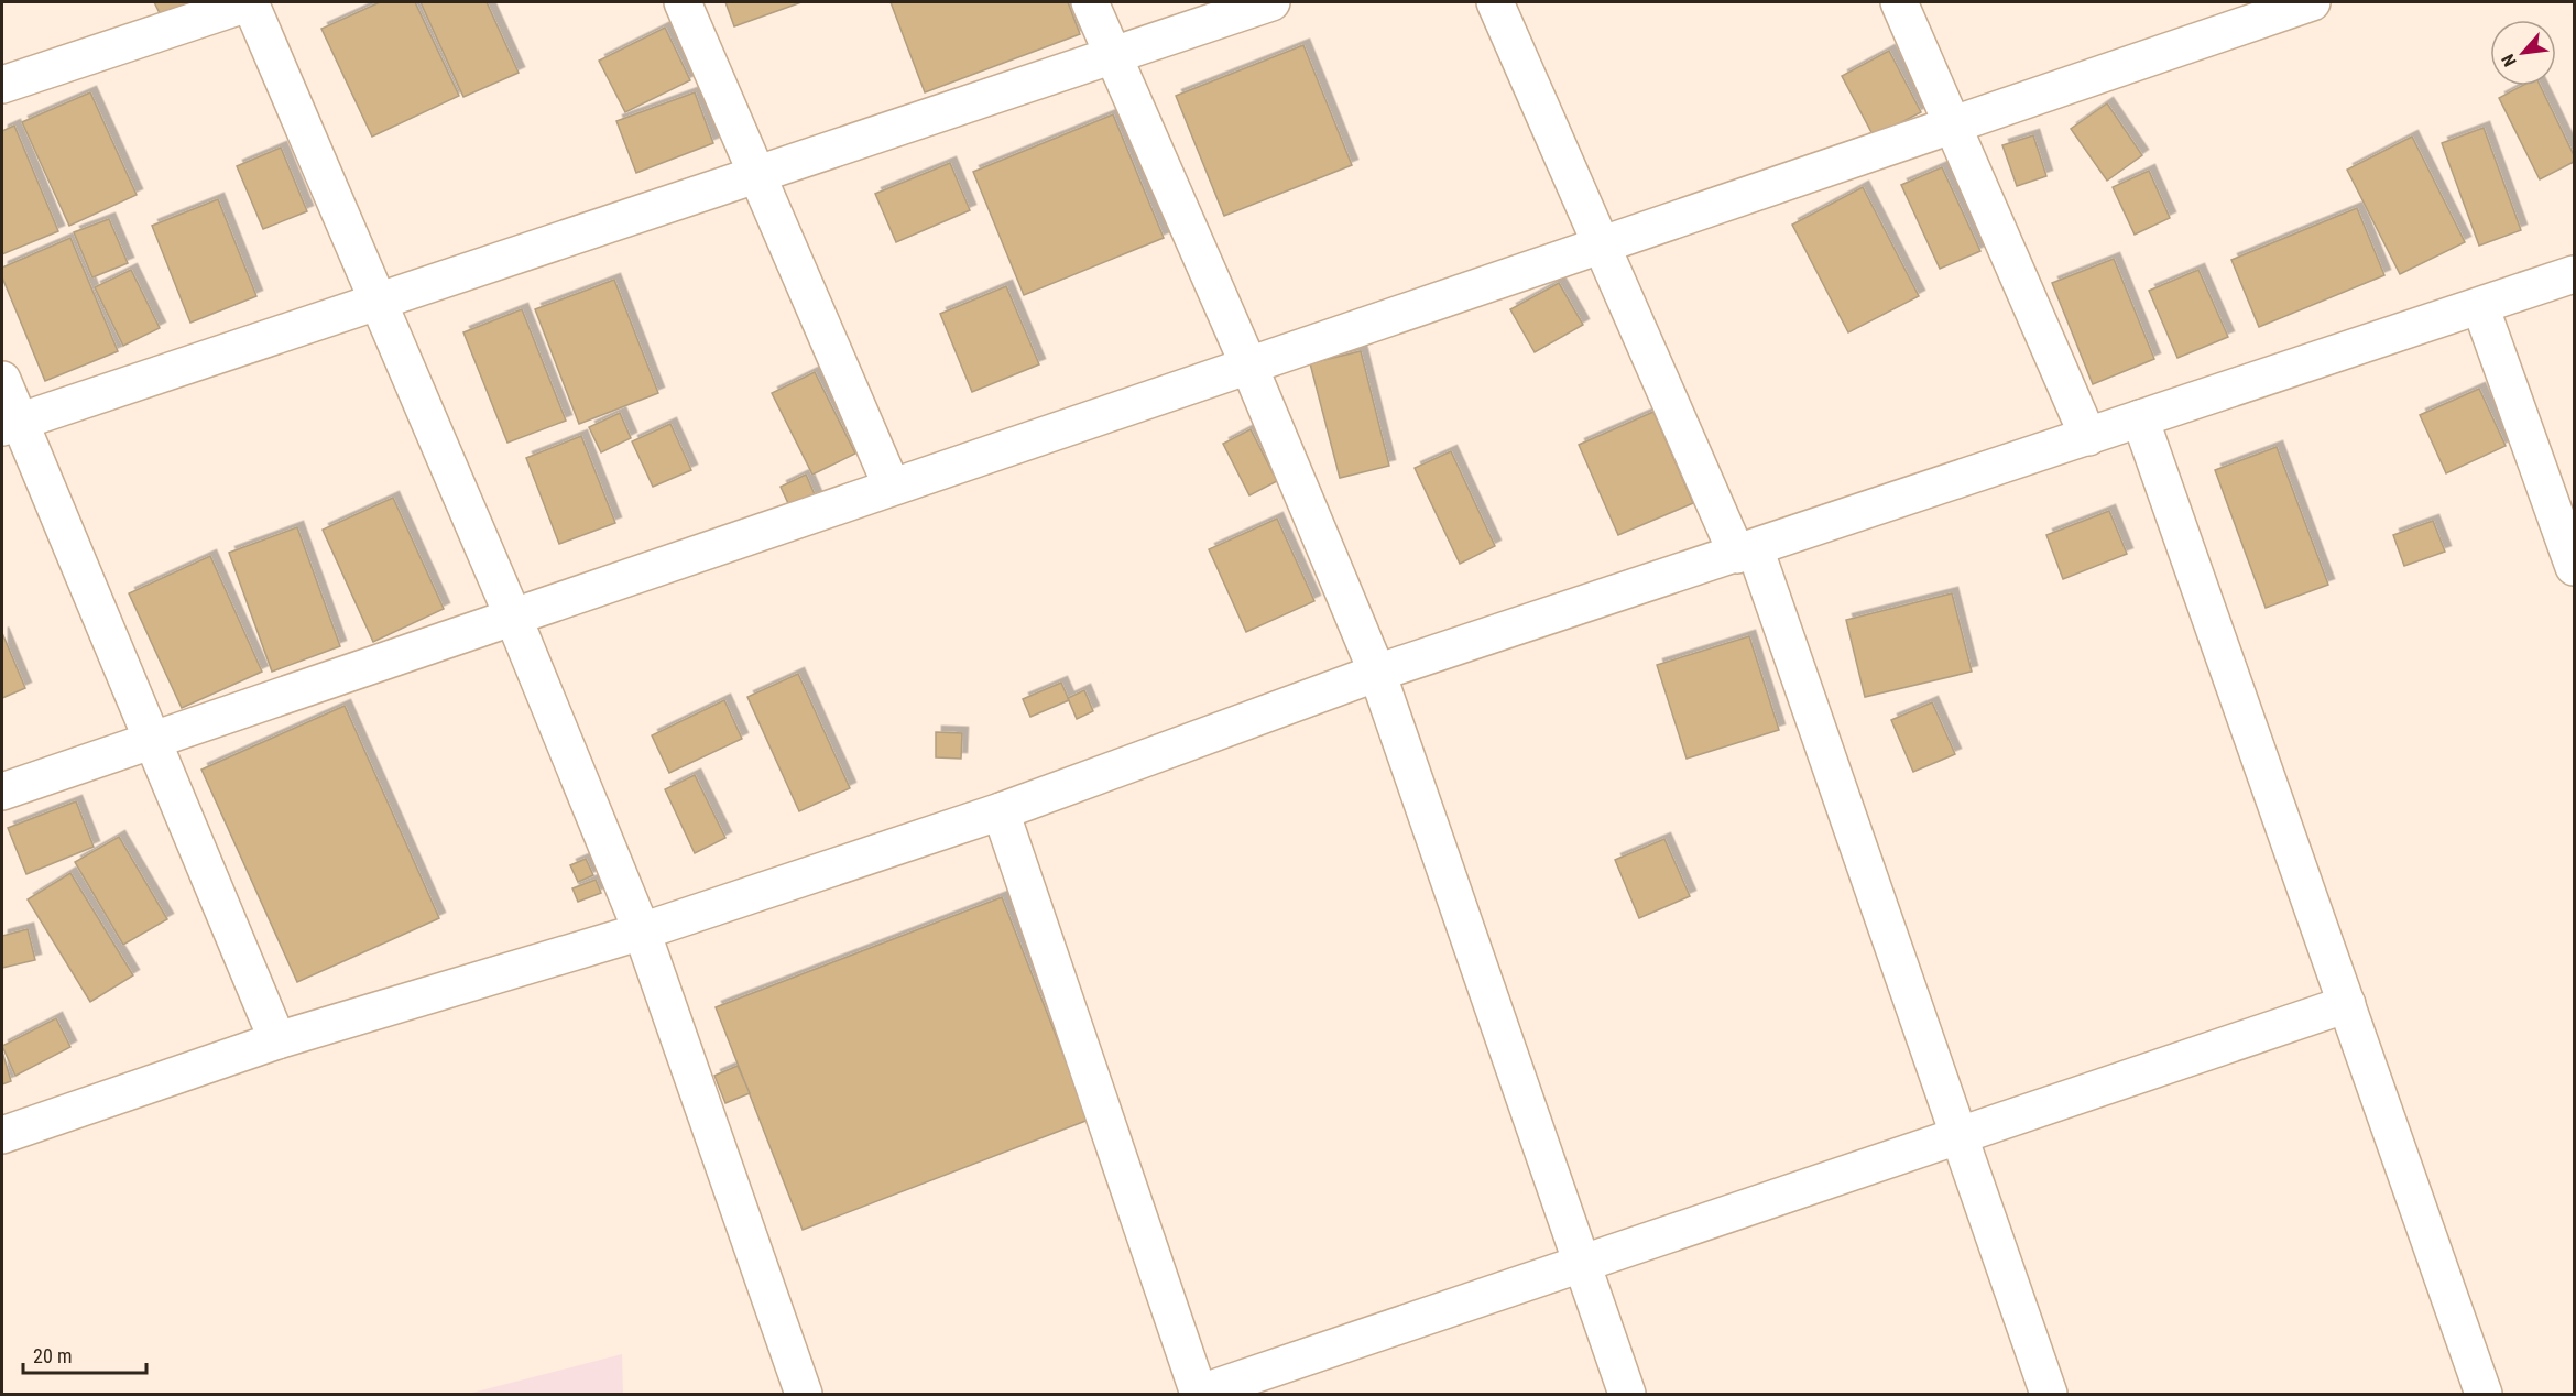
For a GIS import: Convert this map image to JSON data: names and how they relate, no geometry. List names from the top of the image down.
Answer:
{
  "scale_bar": "20 m",
  "north": "bottom left"
}
